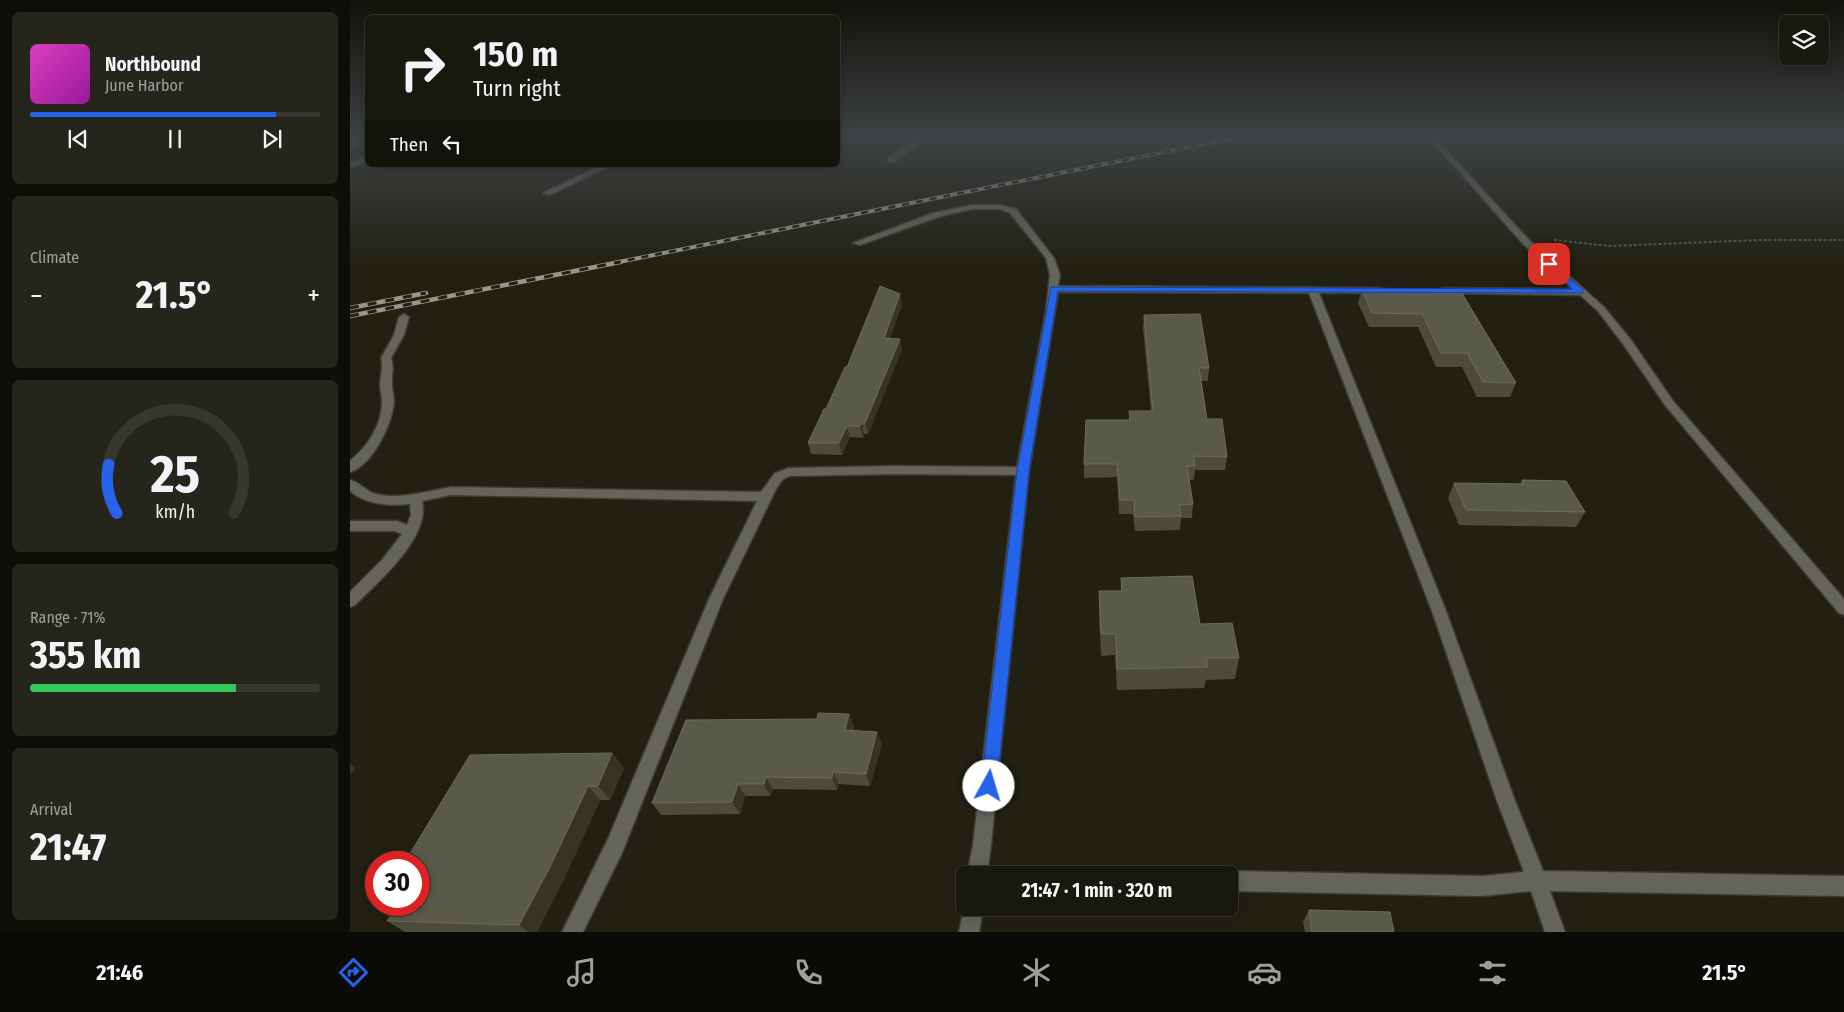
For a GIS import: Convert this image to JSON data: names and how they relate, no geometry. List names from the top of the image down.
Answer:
{
  "page": {
    "turn": ["150 m", "Turn right"],
    "song": ["Northbound", "June Harbor"],
    "then": "Then",
    "tile": [
      "Climate",
      ["Range · 71%", "355 km"],
      ["Arrival", "21:47"]
    ],
    "heat": ["−", "21.5°", "+"],
    "limit": "30",
    "trip": "21:47 · 1 min · 320 m",
    "tabs": ["21:46", "21.5°"],
    "gauge": ["25", "km/h"]
  }
}
